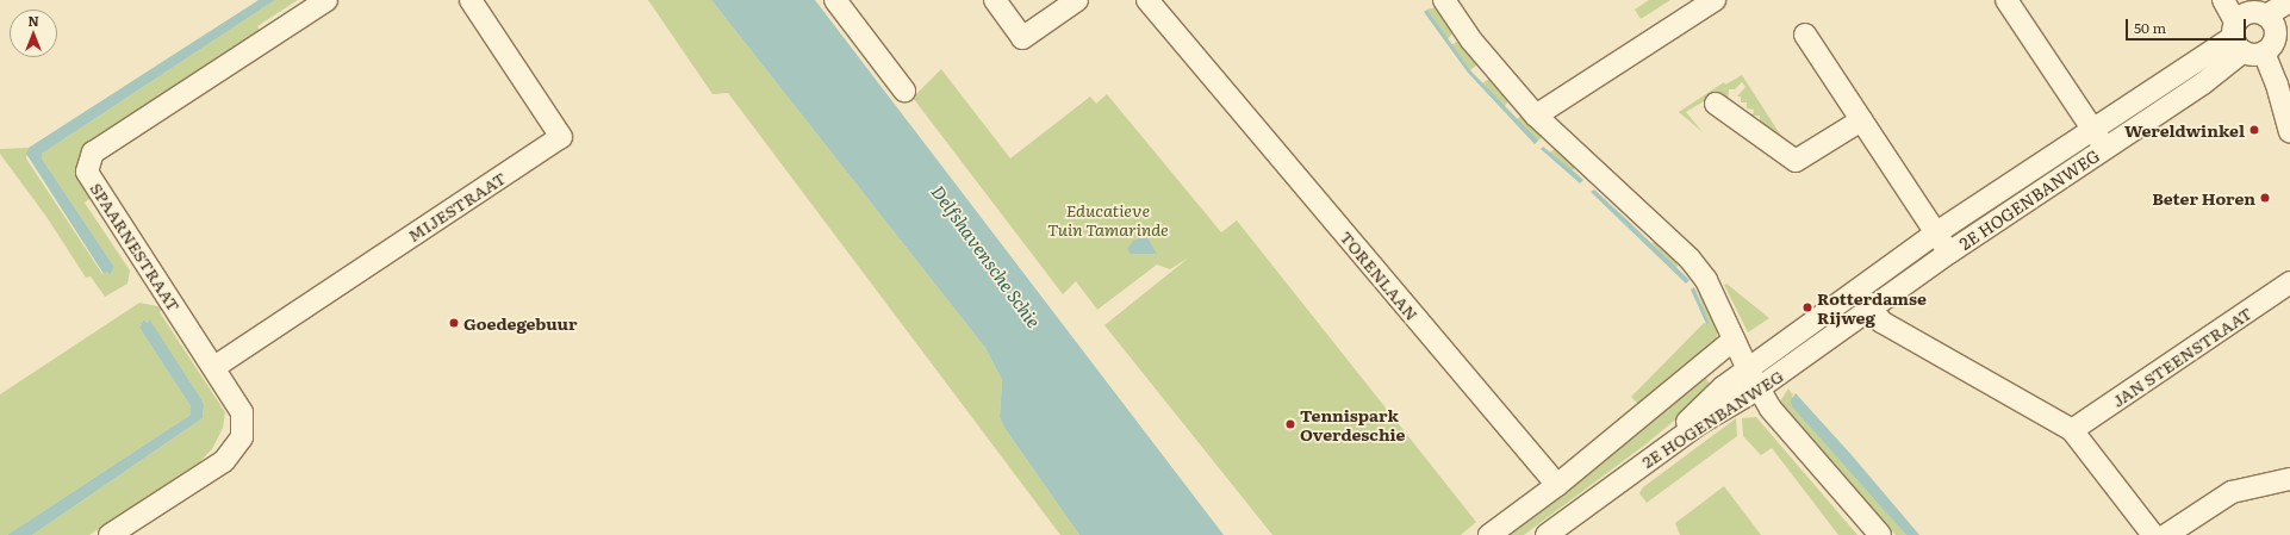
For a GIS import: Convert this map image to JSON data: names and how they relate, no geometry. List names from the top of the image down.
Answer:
{
  "streets": {
    "street": [
      "2E HOGENBANWEG",
      "MIJESTRAAT",
      "SPAARNESTRAAT",
      "TORENLAAN",
      "JAN STEENSTRAAT"
    ]
  },
  "crossings": [
    ["MIJESTRAAT", "SPAARNESTRAAT"]
  ],
  "water": ["Delfshavensche Schie"],
  "parks": ["Educatieve Tuin Tamarinde"],
  "places": [
    "Wereldwinkel",
    "Beter Horen",
    "Rotterdamse Rijweg",
    "Goedegebuur",
    "Tennispark Overdeschie"
  ],
  "scale_bar": "50 m",
  "north": "top"
}
